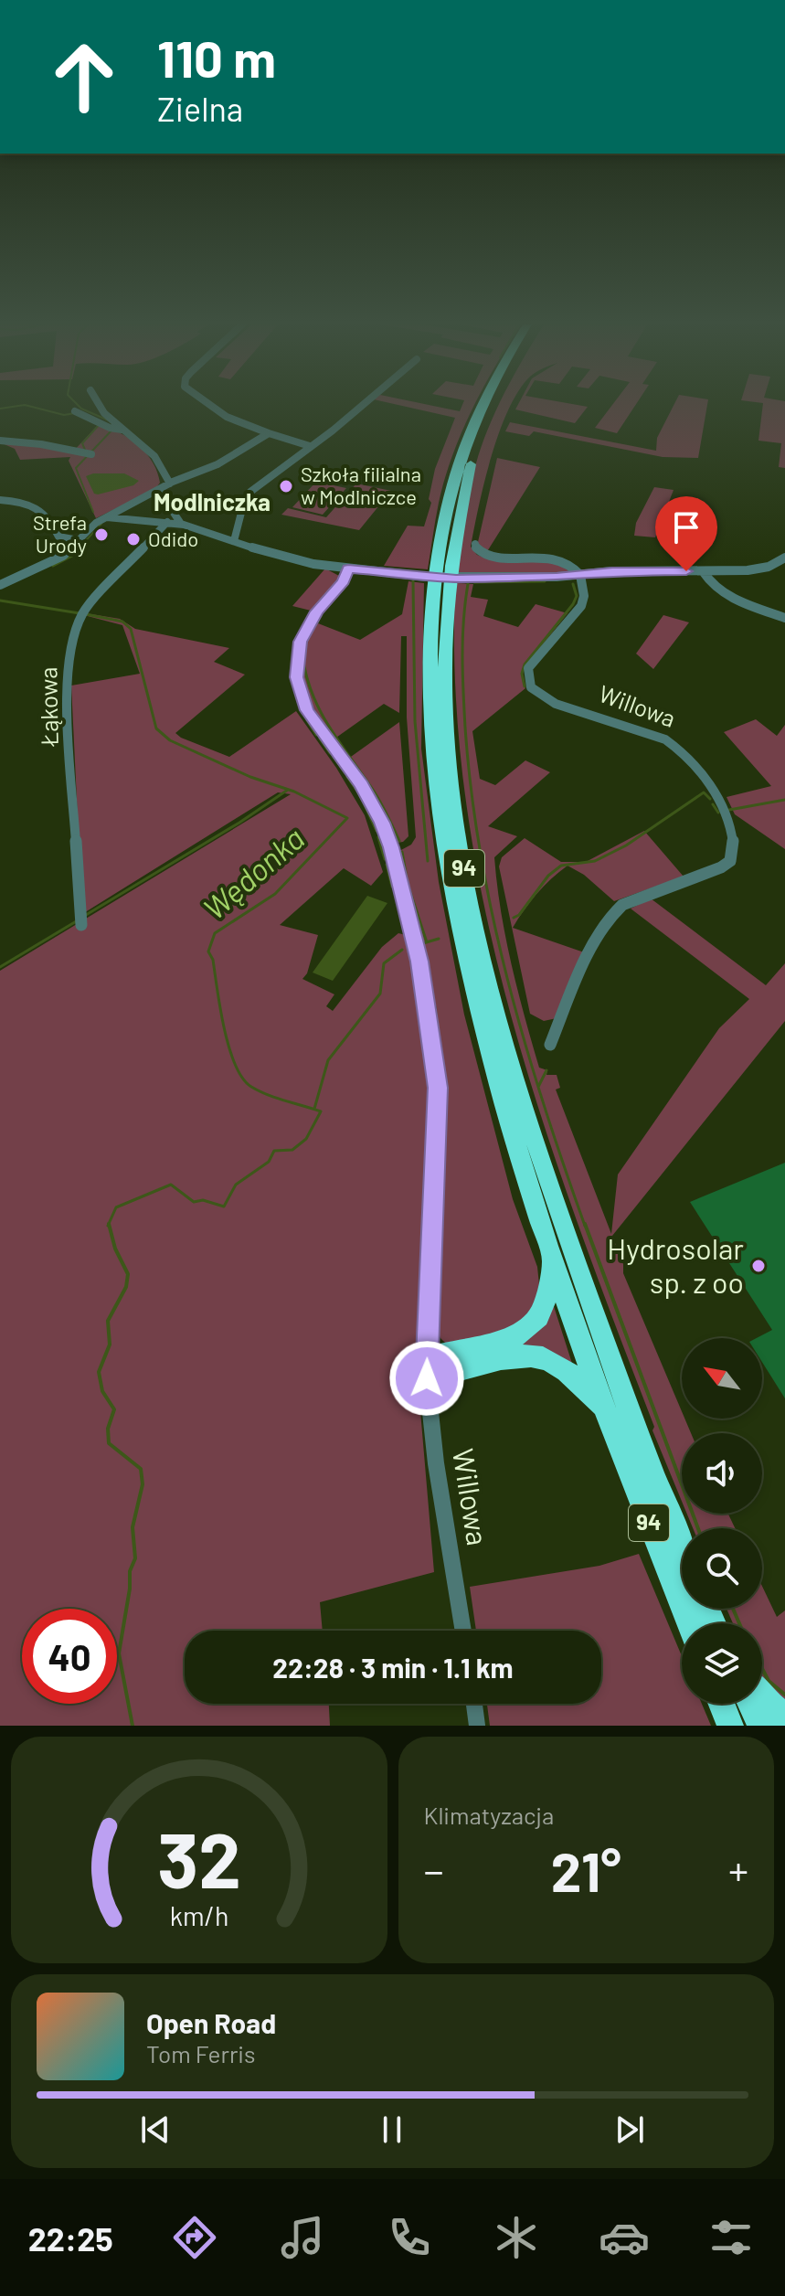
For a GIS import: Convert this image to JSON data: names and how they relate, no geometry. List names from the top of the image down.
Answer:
{
  "streets": {
    "highway": ["94"],
    "street": ["Łąkowa", "Willowa"]
  },
  "districts": ["Modlniczka"],
  "water": ["Wędonka"],
  "places": [
    "Szkoła filialna w Modlniczce",
    "Strefa Urody",
    "Odido",
    "Hydrosolar sp. z oo"
  ],
  "north": "top left",
  "page": {
    "turn": ["110 m", "Zielna"],
    "limit": "40",
    "trip": "22:28 · 3 min · 1.1 km",
    "tile": "Klimatyzacja",
    "heat": ["−", "21°", "+"],
    "song": ["Open Road", "Tom Ferris"],
    "tabs": "22:25",
    "gauge": ["32", "km/h"]
  }
}
